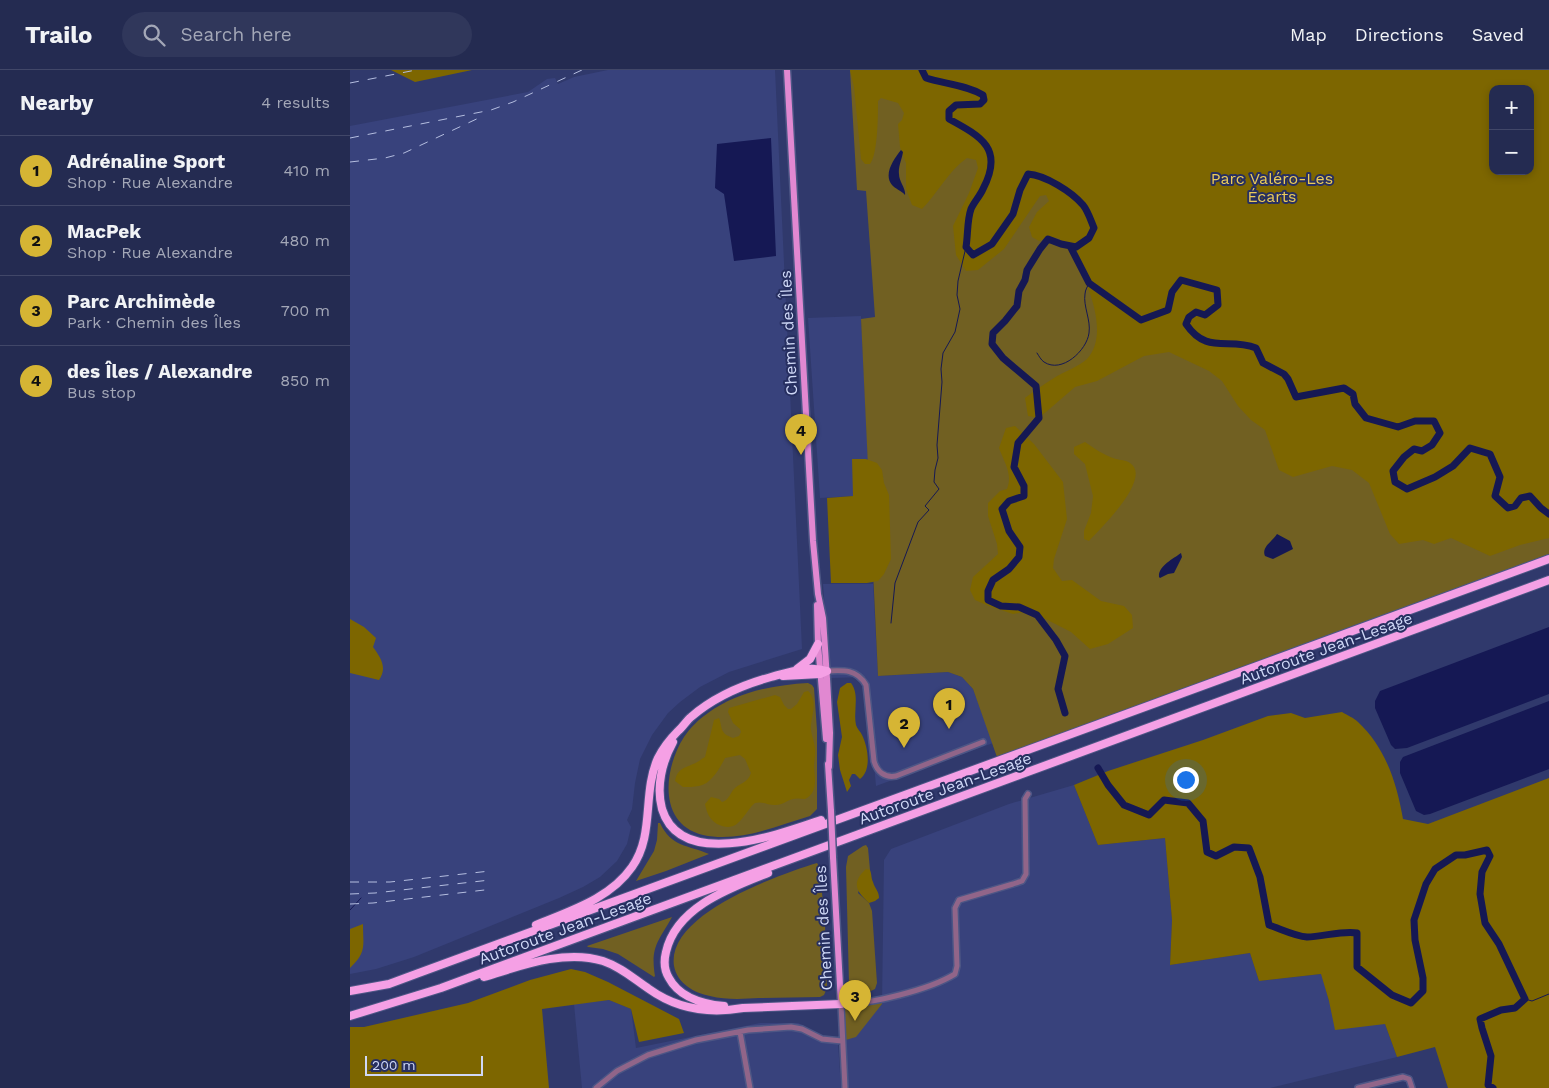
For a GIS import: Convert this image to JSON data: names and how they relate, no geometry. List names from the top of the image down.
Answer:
{
  "streets": {
    "highway": ["Autoroute Jean-Lesage"],
    "main road": ["Chemin des Îles"]
  },
  "parks": ["Parc Valéro-Les Écarts"],
  "scale_bar": "200 m",
  "page": {
    "header": "Trailo",
    "search": "Search here",
    "nav": ["Map", "Directions", "Saved"],
    "heading": ["Nearby", "4 results"],
    "map_buttons": ["+", "−"],
    "list": [
      {
        "mark": "1",
        "name": "Adrénaline Sport",
        "note": "Shop · Rue Alexandre",
        "value": "410 m"
      },
      {
        "mark": "2",
        "name": "MacPek",
        "note": "Shop · Rue Alexandre",
        "value": "480 m"
      },
      {
        "mark": "3",
        "name": "Parc Archimède",
        "note": "Park · Chemin des Îles",
        "value": "700 m"
      },
      {
        "mark": "4",
        "name": "des Îles / Alexandre",
        "note": "Bus stop",
        "value": "850 m"
      }
    ],
    "pins": [
      "4",
      "1",
      "2",
      "3"
    ],
    "scale": "200 m"
  }
}
